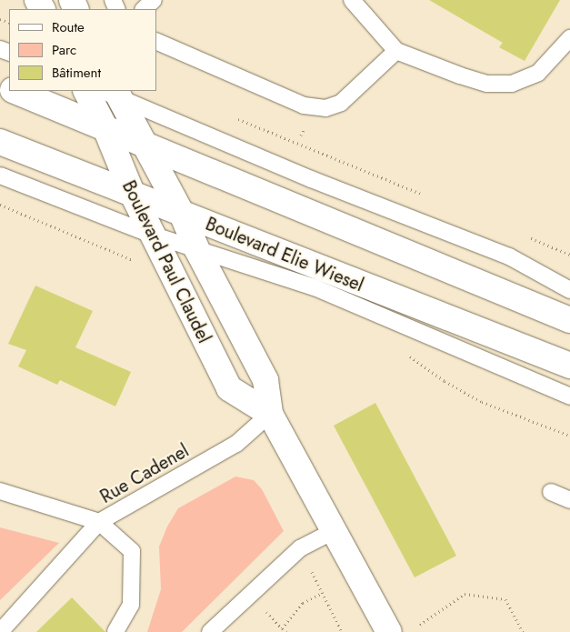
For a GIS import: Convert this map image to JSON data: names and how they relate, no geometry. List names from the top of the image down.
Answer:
{
  "streets": {
    "street": ["Boulevard Elie Wiesel", "Boulevard Paul Claudel"],
    "lane": ["Rue Cadenel"]
  },
  "crossings": [
    ["Boulevard Elie Wiesel", "Boulevard Paul Claudel"],
    ["Boulevard Paul Claudel", "Rue Cadenel"]
  ],
  "legend": ["Route", "Parc", "Bâtiment"]
}
